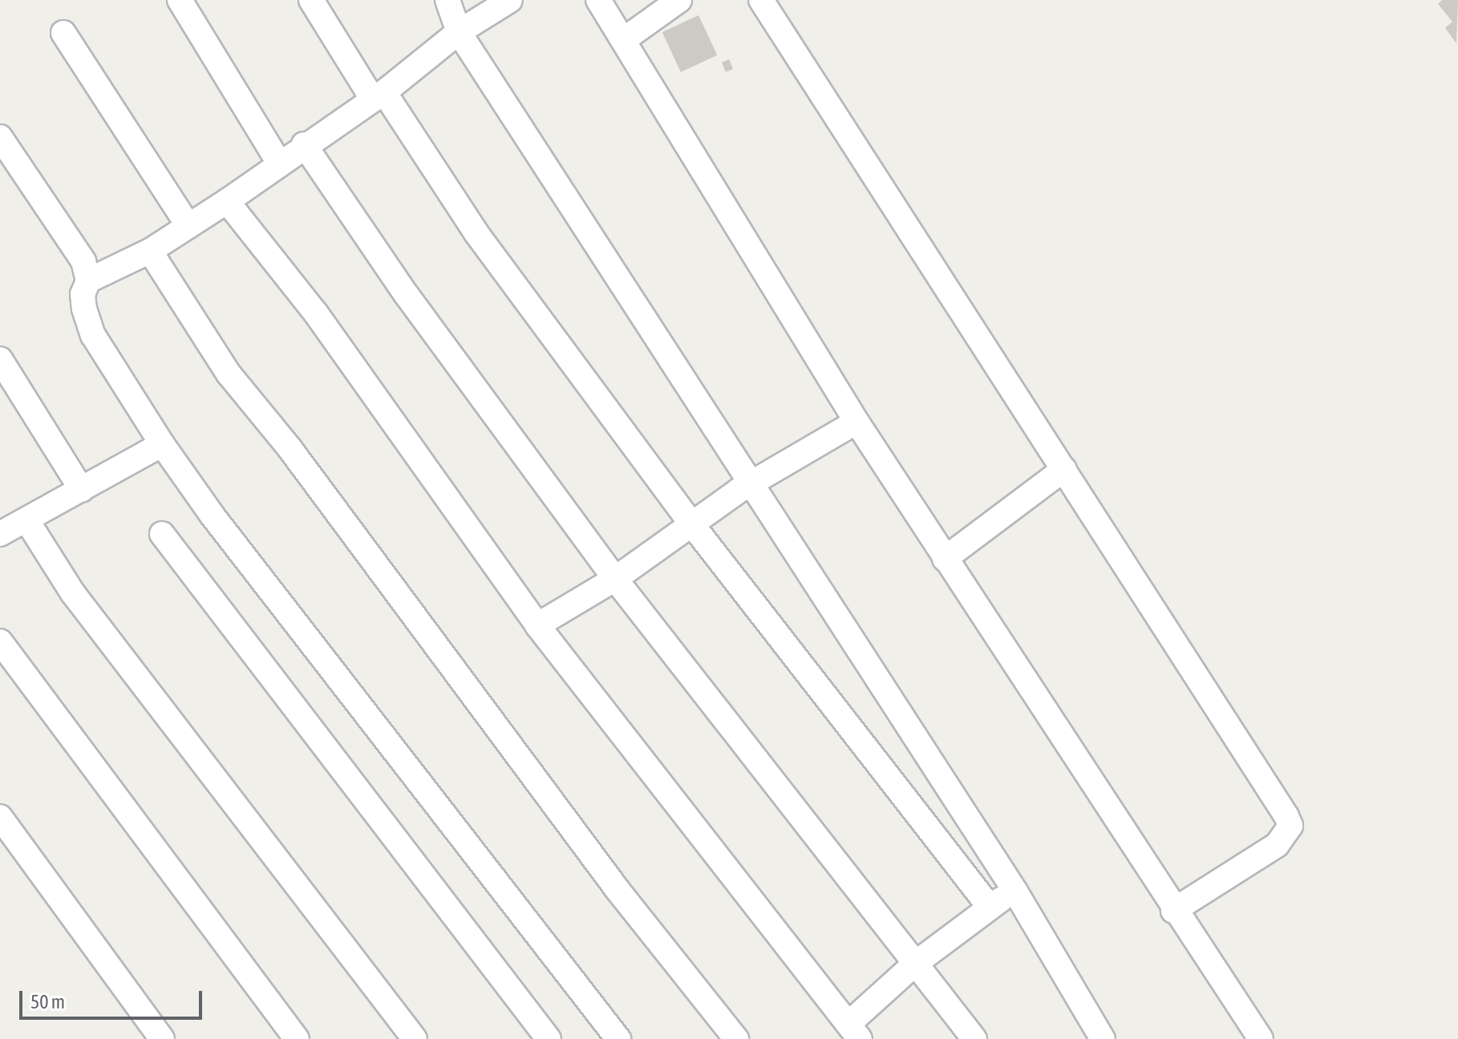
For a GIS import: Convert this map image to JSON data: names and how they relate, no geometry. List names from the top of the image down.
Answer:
{
  "scale_bar": "50 m"
}
